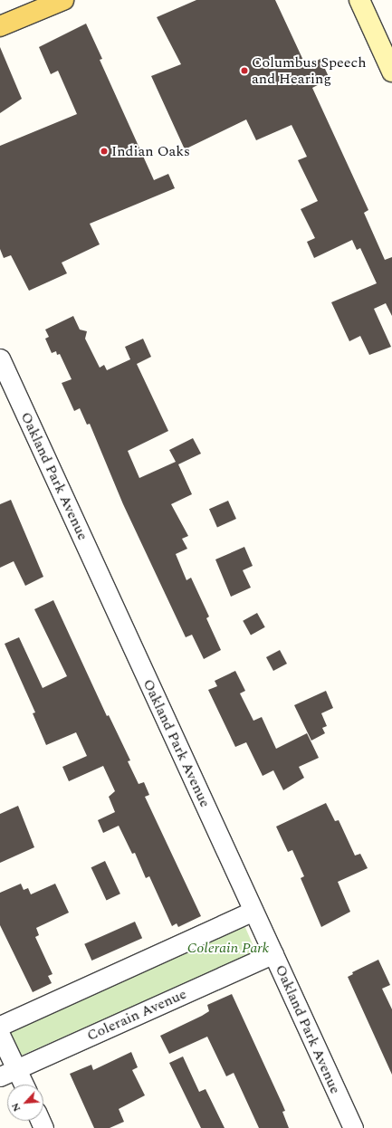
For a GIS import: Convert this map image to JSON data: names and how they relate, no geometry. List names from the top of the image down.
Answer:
{
  "streets": {
    "street": ["Oakland Park Avenue", "Colerain Avenue"]
  },
  "crossings": [
    ["Oakland Park Avenue", "Colerain Avenue"]
  ],
  "parks": ["Colerain Park"],
  "places": ["Columbus Speech and Hearing", "Indian Oaks"],
  "north": "bottom left"
}
